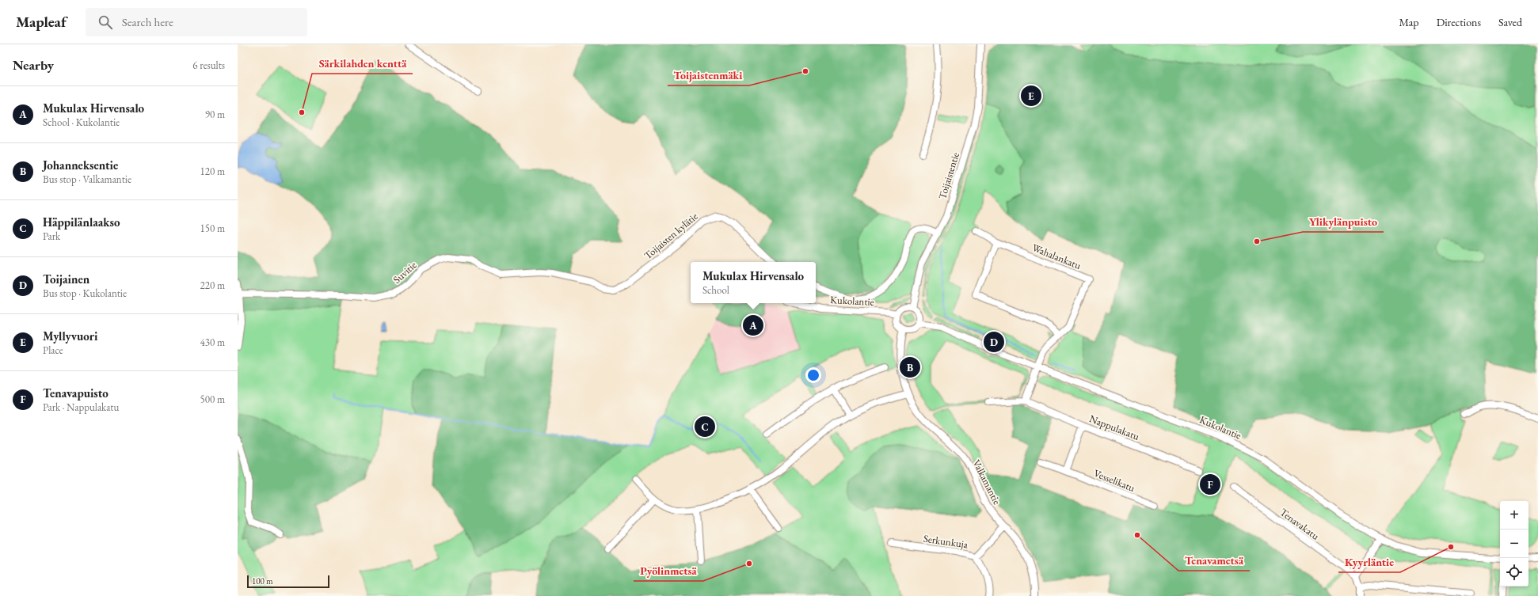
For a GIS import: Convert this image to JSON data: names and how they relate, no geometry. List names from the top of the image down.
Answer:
{
  "streets": {
    "street": [
      "Toijaistentie",
      "Toijaisten kylätie",
      "Wahalankatu",
      "Suvitie",
      "Kukolantie",
      "Nappulakatu",
      "Vesselikatu",
      "Valkamantie",
      "Tenavakatu",
      "Serkunkuja"
    ]
  },
  "crossings": [
    ["Toijaistentie", "Kukolantie"],
    ["Toijaistentie", "Valkamantie"],
    ["Toijaisten kylätie", "Suvitie"],
    ["Wahalankatu", "Kukolantie"],
    ["Kukolantie", "Valkamantie"],
    ["Valkamantie", "Serkunkuja"]
  ],
  "places": [
    "Toijaistenmäki",
    "Särkilahden kenttä",
    "Ylikylänpuisto",
    "Tenavametsä",
    "Kyyrläntie",
    "Pyölinmetsä"
  ],
  "scale_bar": "100 m",
  "page": {
    "header": "Mapleaf",
    "search": "Search here",
    "nav": ["Map", "Directions", "Saved"],
    "heading": ["Nearby", "6 results"],
    "pins": [
      "E",
      "A",
      "D",
      "B",
      "C",
      "F"
    ],
    "list": [
      {
        "mark": "A",
        "name": "Mukulax Hirvensalo",
        "note": "School · Kukolantie",
        "value": "90 m"
      },
      {
        "mark": "B",
        "name": "Johanneksentie",
        "note": "Bus stop · Valkamantie",
        "value": "120 m"
      },
      {
        "mark": "C",
        "name": "Häppilänlaakso",
        "note": "Park",
        "value": "150 m"
      },
      {
        "mark": "D",
        "name": "Toijainen",
        "note": "Bus stop · Kukolantie",
        "value": "220 m"
      },
      {
        "mark": "E",
        "name": "Myllyvuori",
        "note": "Place",
        "value": "430 m"
      },
      {
        "mark": "F",
        "name": "Tenavapuisto",
        "note": "Park · Nappulakatu",
        "value": "500 m"
      }
    ],
    "popup": ["Mukulax Hirvensalo", "School"],
    "map_buttons": ["+", "−"],
    "scale": "100 m"
  }
}
